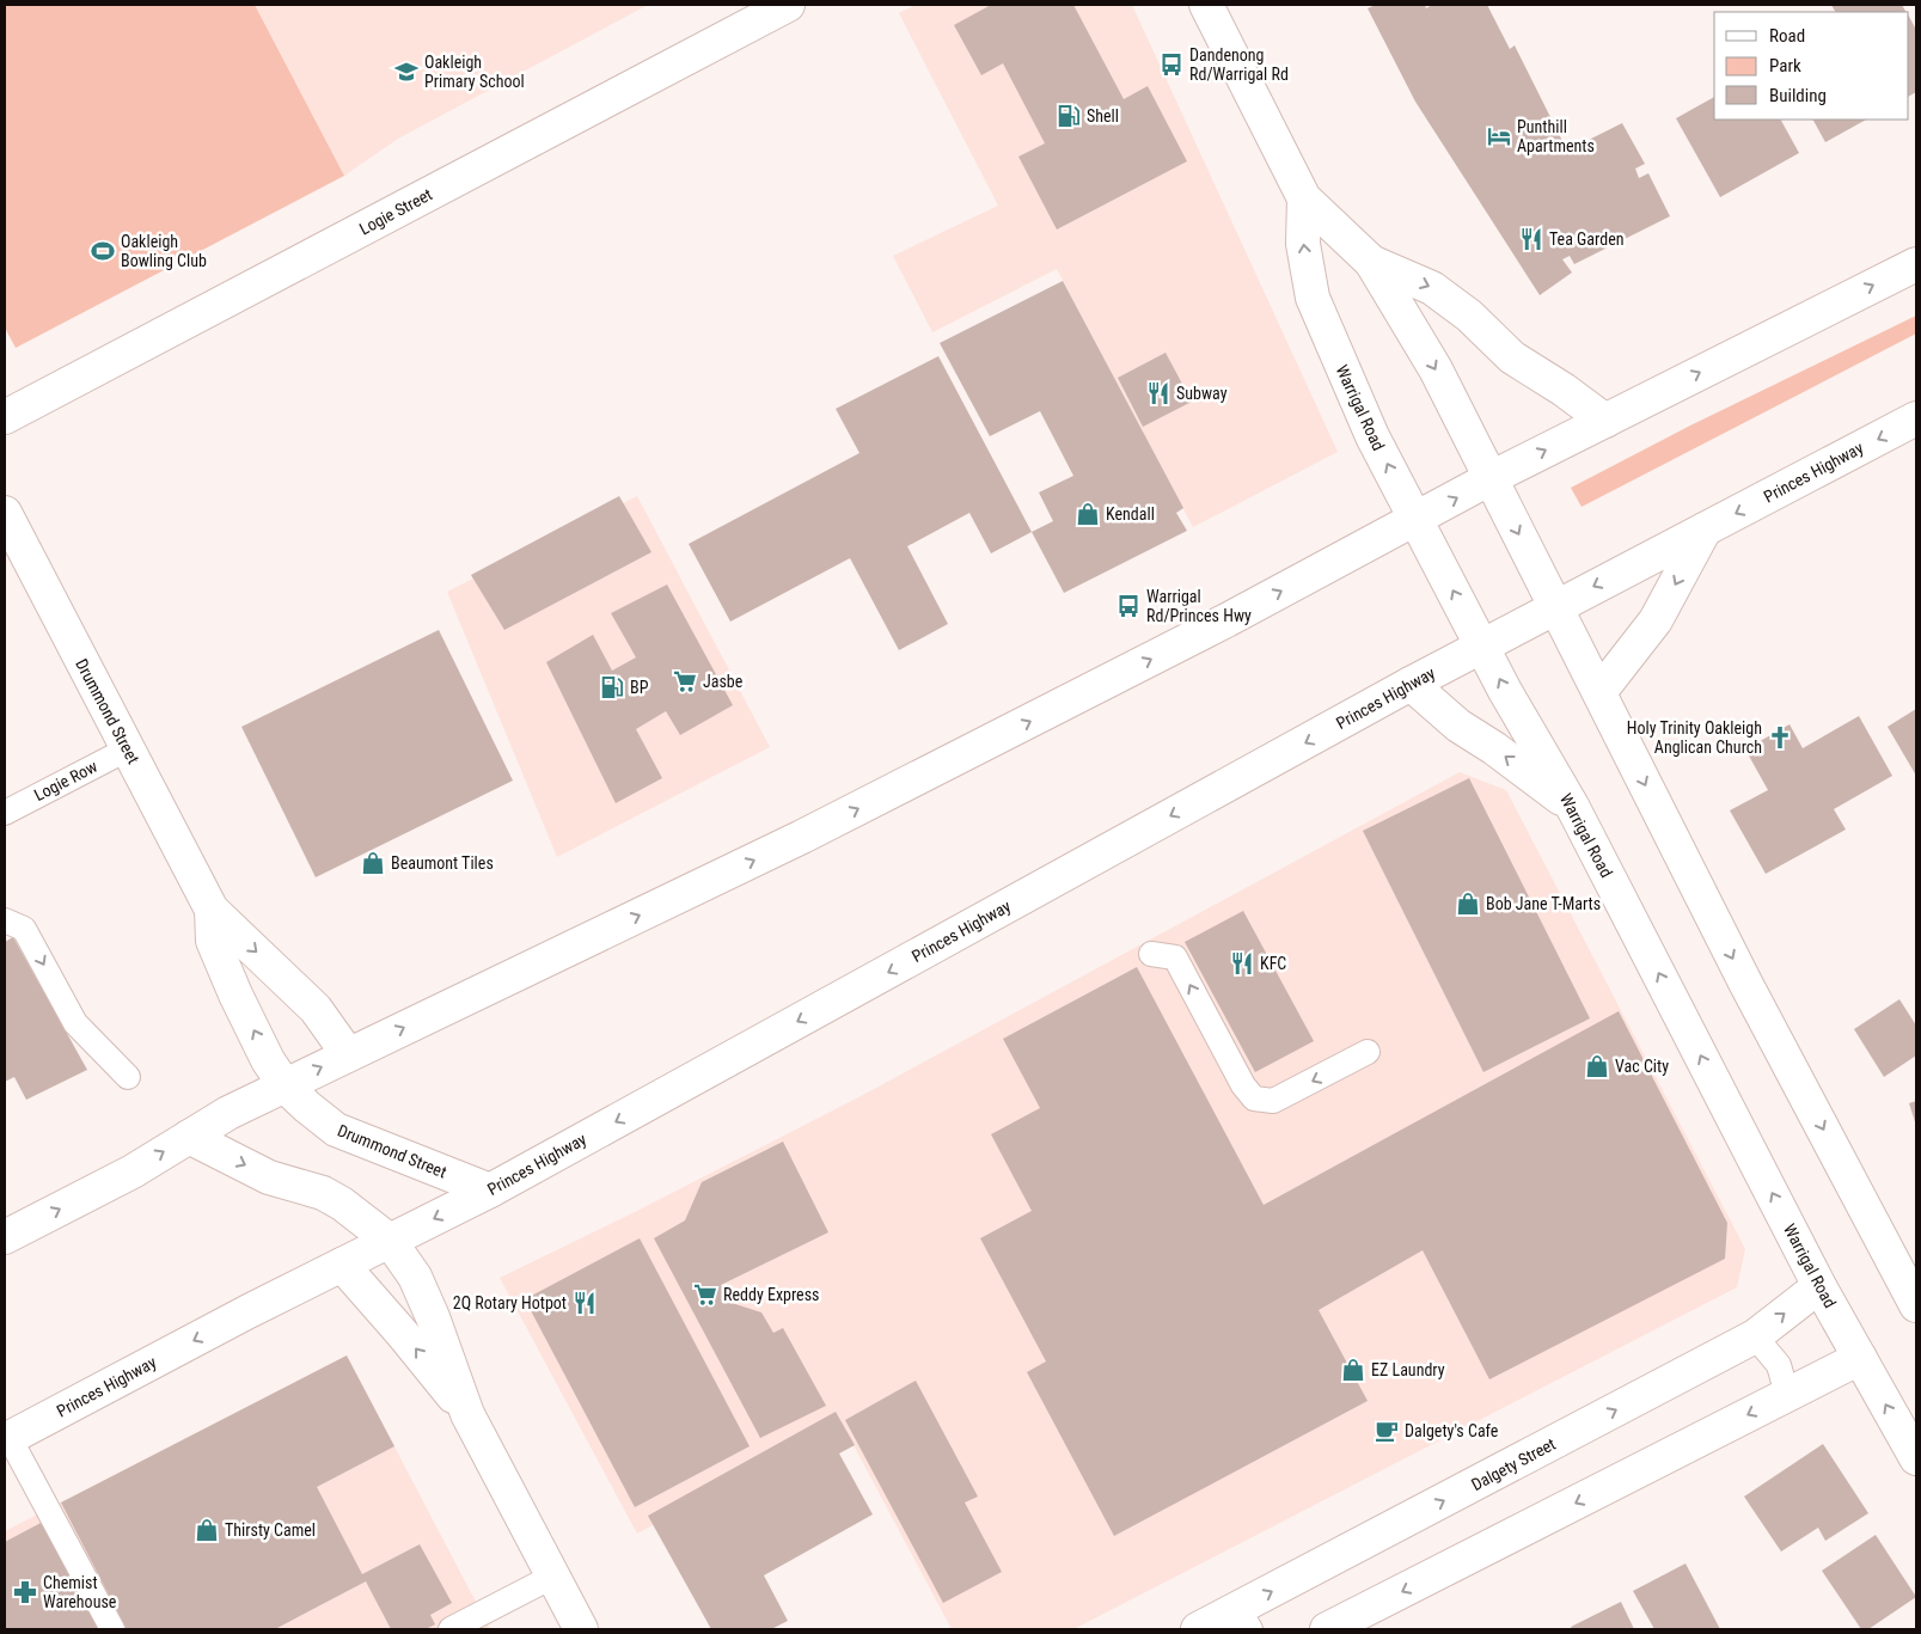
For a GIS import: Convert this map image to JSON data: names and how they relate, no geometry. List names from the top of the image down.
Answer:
{
  "streets": {
    "main road": [
      "Logie Street",
      "Warrigal Road",
      "Princes Highway",
      "Drummond Street",
      "Dalgety Street"
    ],
    "lane": ["Logie Row"]
  },
  "crossings": [
    ["Warrigal Road", "Princes Highway"],
    ["Warrigal Road", "Dalgety Street"],
    ["Princes Highway", "Drummond Street"],
    ["Drummond Street", "Logie Row"]
  ],
  "places": {
    "bus stop": ["Dandenong Rd/Warrigal Rd", "Warrigal Rd/Princes Hwy"],
    "school or university": ["Oakleigh Primary School"],
    "fuel station": ["Shell", "BP"],
    "hotel": ["Punthill Apartments"],
    "restaurant": [
      "Tea Garden",
      "Subway",
      "KFC",
      "2Q Rotary Hotpot"
    ],
    "sports": ["Oakleigh Bowling Club"],
    "shop": [
      "Kendall",
      "Beaumont Tiles",
      "Bob Jane T-Marts",
      "Vac City",
      "EZ Laundry",
      "Thirsty Camel"
    ],
    "supermarket": ["Jasbe", "Reddy Express"],
    "church": ["Holy Trinity Oakleigh Anglican Church"],
    "cafe": ["Dalgety's Cafe"],
    "pharmacy": ["Chemist Warehouse"]
  },
  "legend": ["Road", "Park", "Building"]
}
